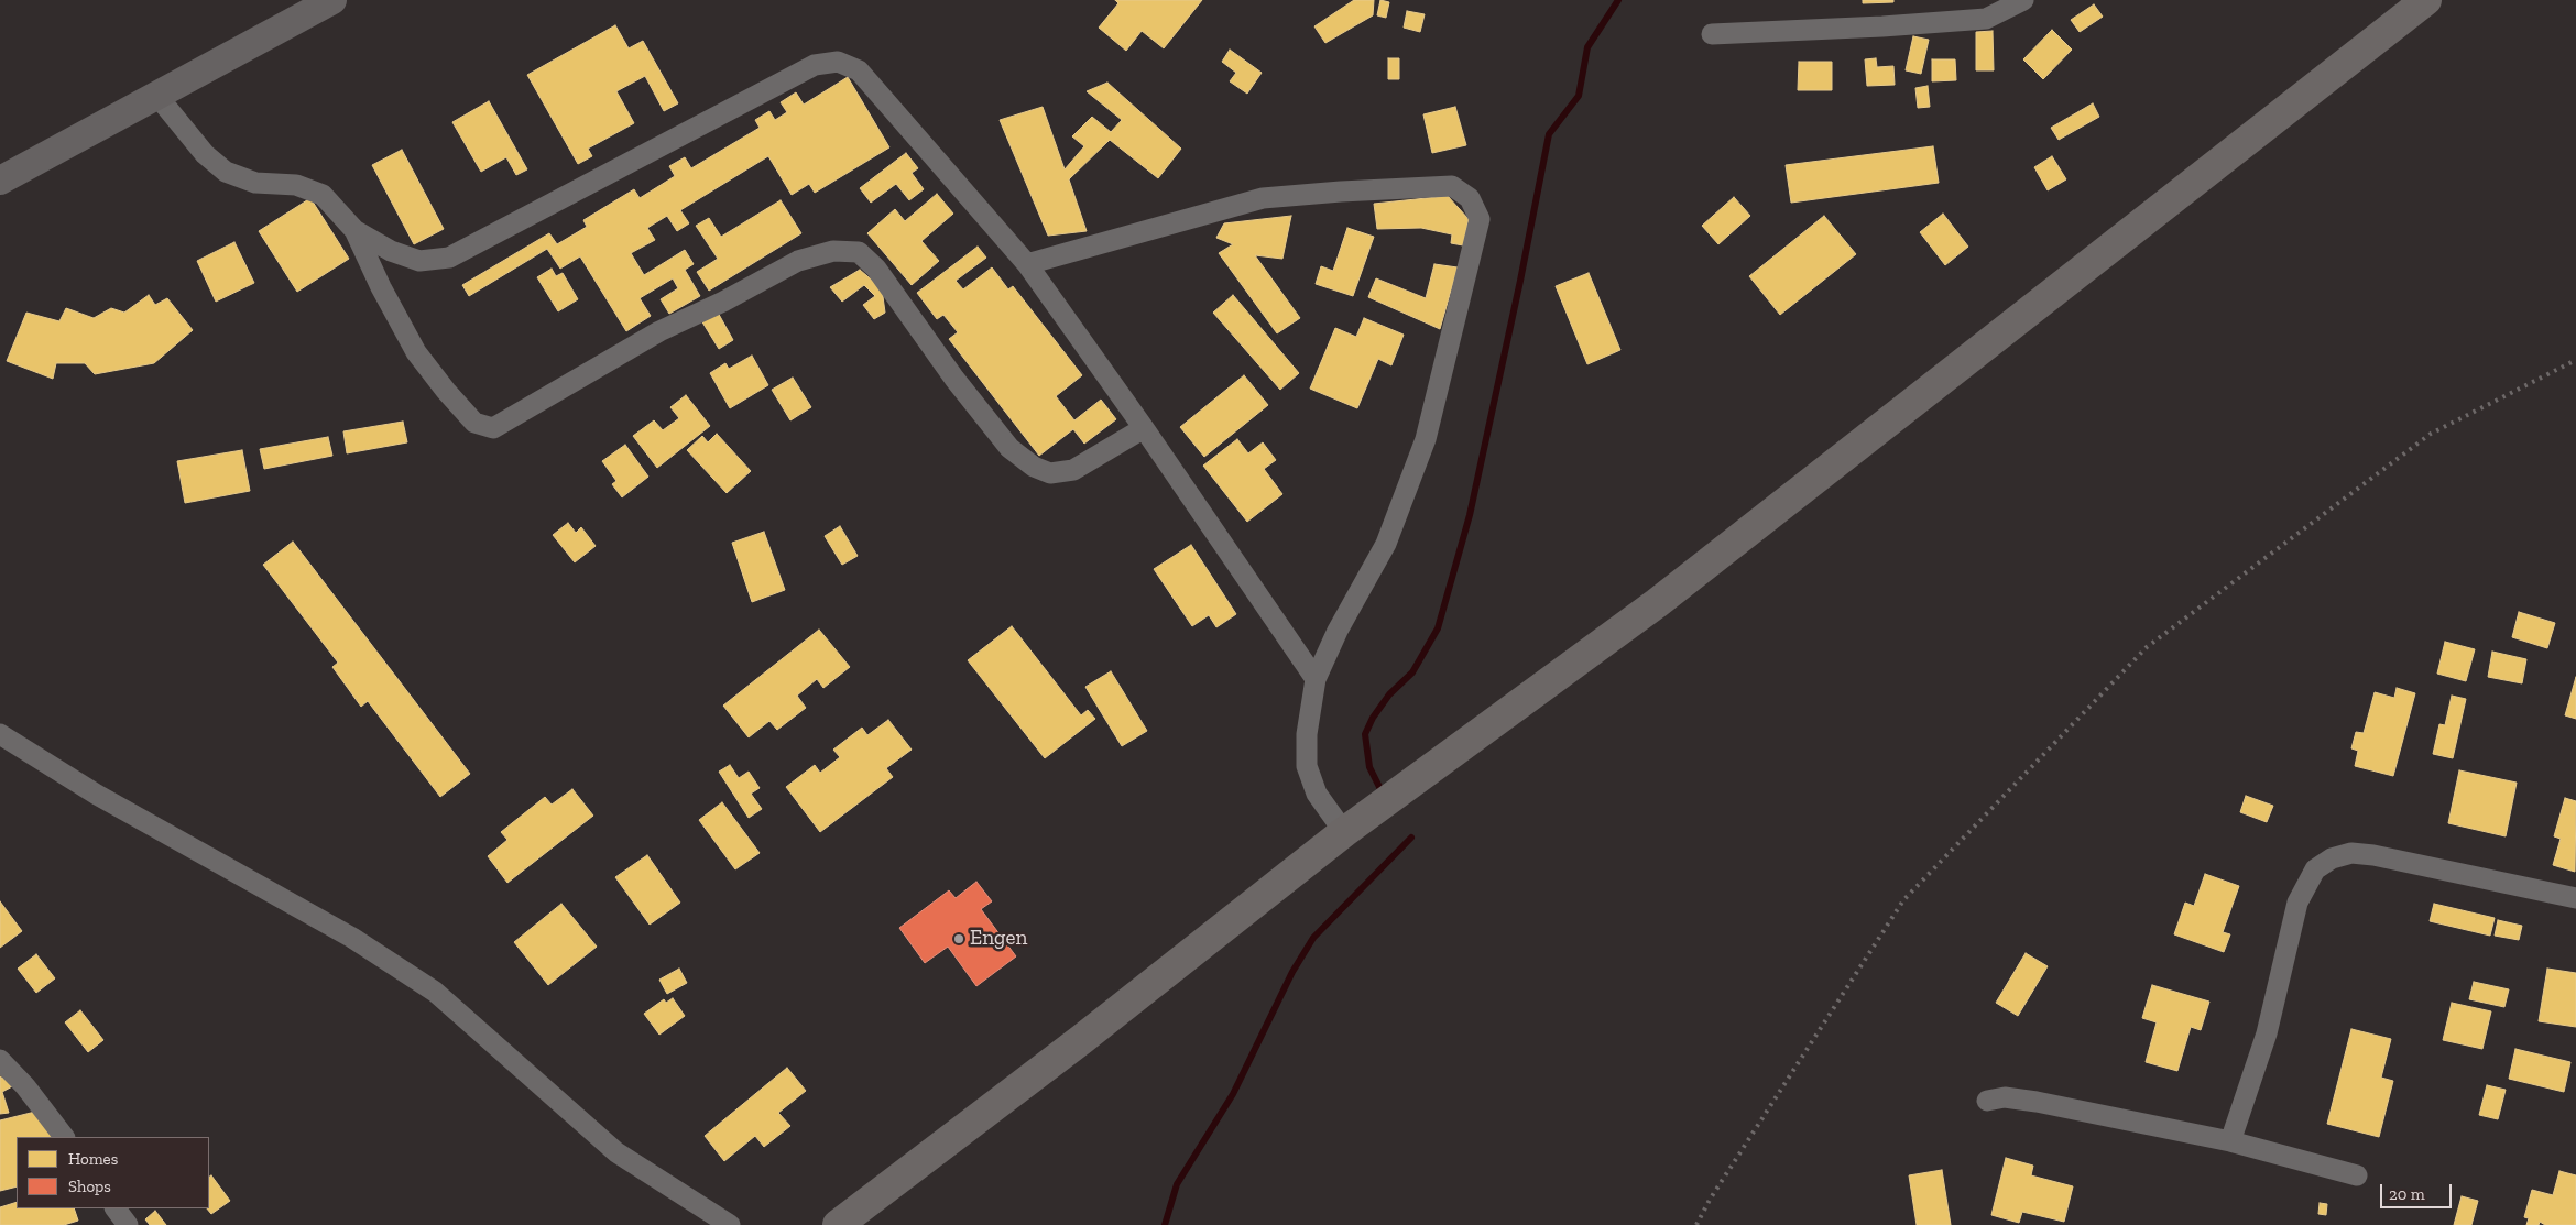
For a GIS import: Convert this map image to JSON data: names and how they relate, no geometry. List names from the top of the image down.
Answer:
{
  "places": ["Engen"],
  "legend": ["Homes", "Shops"],
  "scale_bar": "20 m"
}
